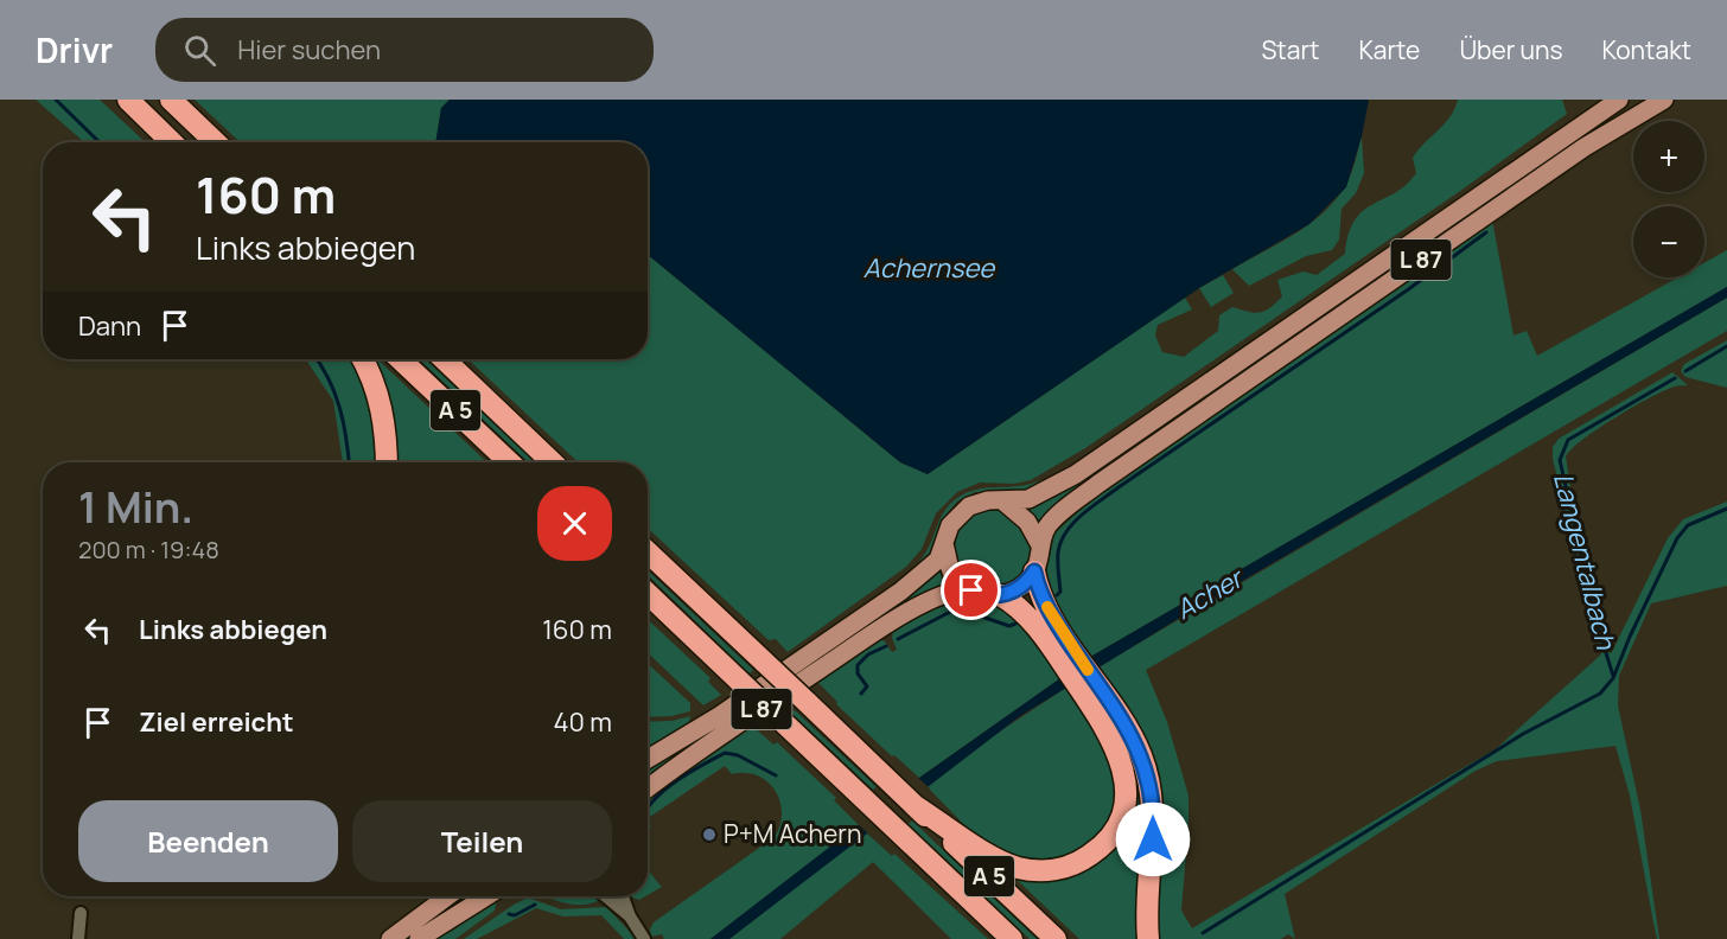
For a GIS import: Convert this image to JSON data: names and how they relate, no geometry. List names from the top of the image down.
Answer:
{
  "streets": {
    "highway": ["A 5"],
    "main road": ["L 87"]
  },
  "water": ["Achernsee", "Langentalbach", "Acher"],
  "places": ["P+M Achern"],
  "page": {
    "header": "Drivr",
    "search": "Hier suchen",
    "nav": [
      "Start",
      "Karte",
      "Über uns",
      "Kontakt"
    ],
    "map_buttons": ["+", "−"],
    "turn": ["160 m", "Links abbiegen"],
    "then": "Dann",
    "heading": ["1 Min.", "200 m · 19:48"],
    "list": [
      {
        "name": "Links abbiegen",
        "value": "160 m"
      },
      {
        "name": "Ziel erreicht",
        "value": "40 m"
      }
    ],
    "buttons": ["Beenden", "Teilen"]
  }
}
